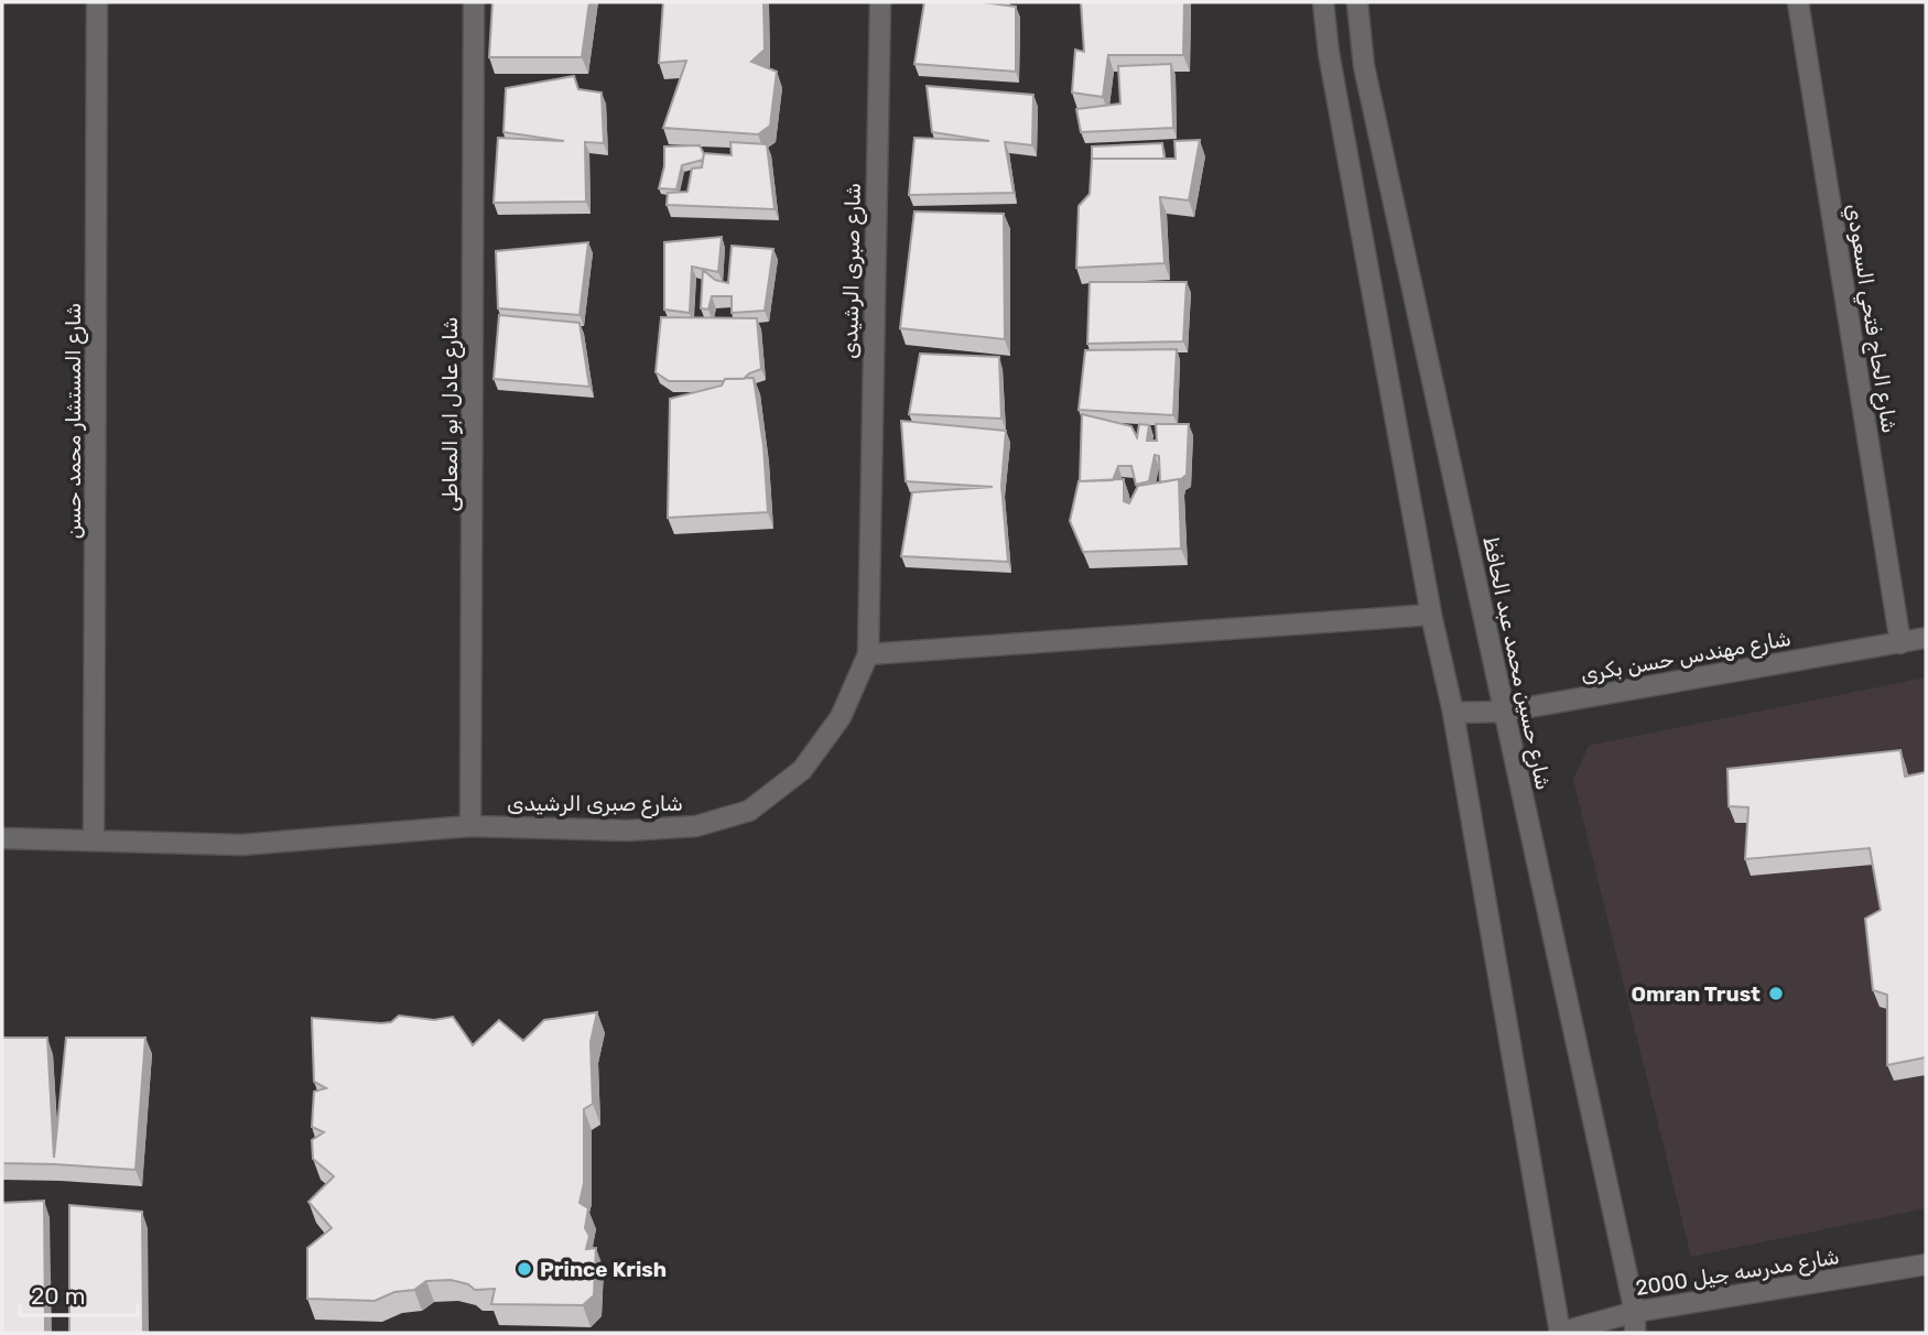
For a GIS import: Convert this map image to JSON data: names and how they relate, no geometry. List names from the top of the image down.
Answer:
{
  "streets": {
    "street": [
      "شارع صبرى الرشيدى",
      "شارع الحاج فتحي السعودي",
      "شارع عادل ابو المعاطى",
      "شارع المستشار محمد حسن",
      "شارع مهندس حسن بكرى",
      "شارع حسين محمد عبد الحافظ",
      "شارع مدرسه جيل 2000"
    ]
  },
  "crossings": [
    ["شارع صبرى الرشيدى", "شارع عادل ابو المعاطى"],
    ["شارع صبرى الرشيدى", "شارع المستشار محمد حسن"],
    ["شارع الحاج فتحي السعودي", "شارع مهندس حسن بكرى"],
    ["شارع مهندس حسن بكرى", "شارع حسين محمد عبد الحافظ"],
    ["شارع حسين محمد عبد الحافظ", "شارع مدرسه جيل 2000"]
  ],
  "places": ["Omran Trust", "Prince Krish"],
  "scale_bar": "20 m"
}
